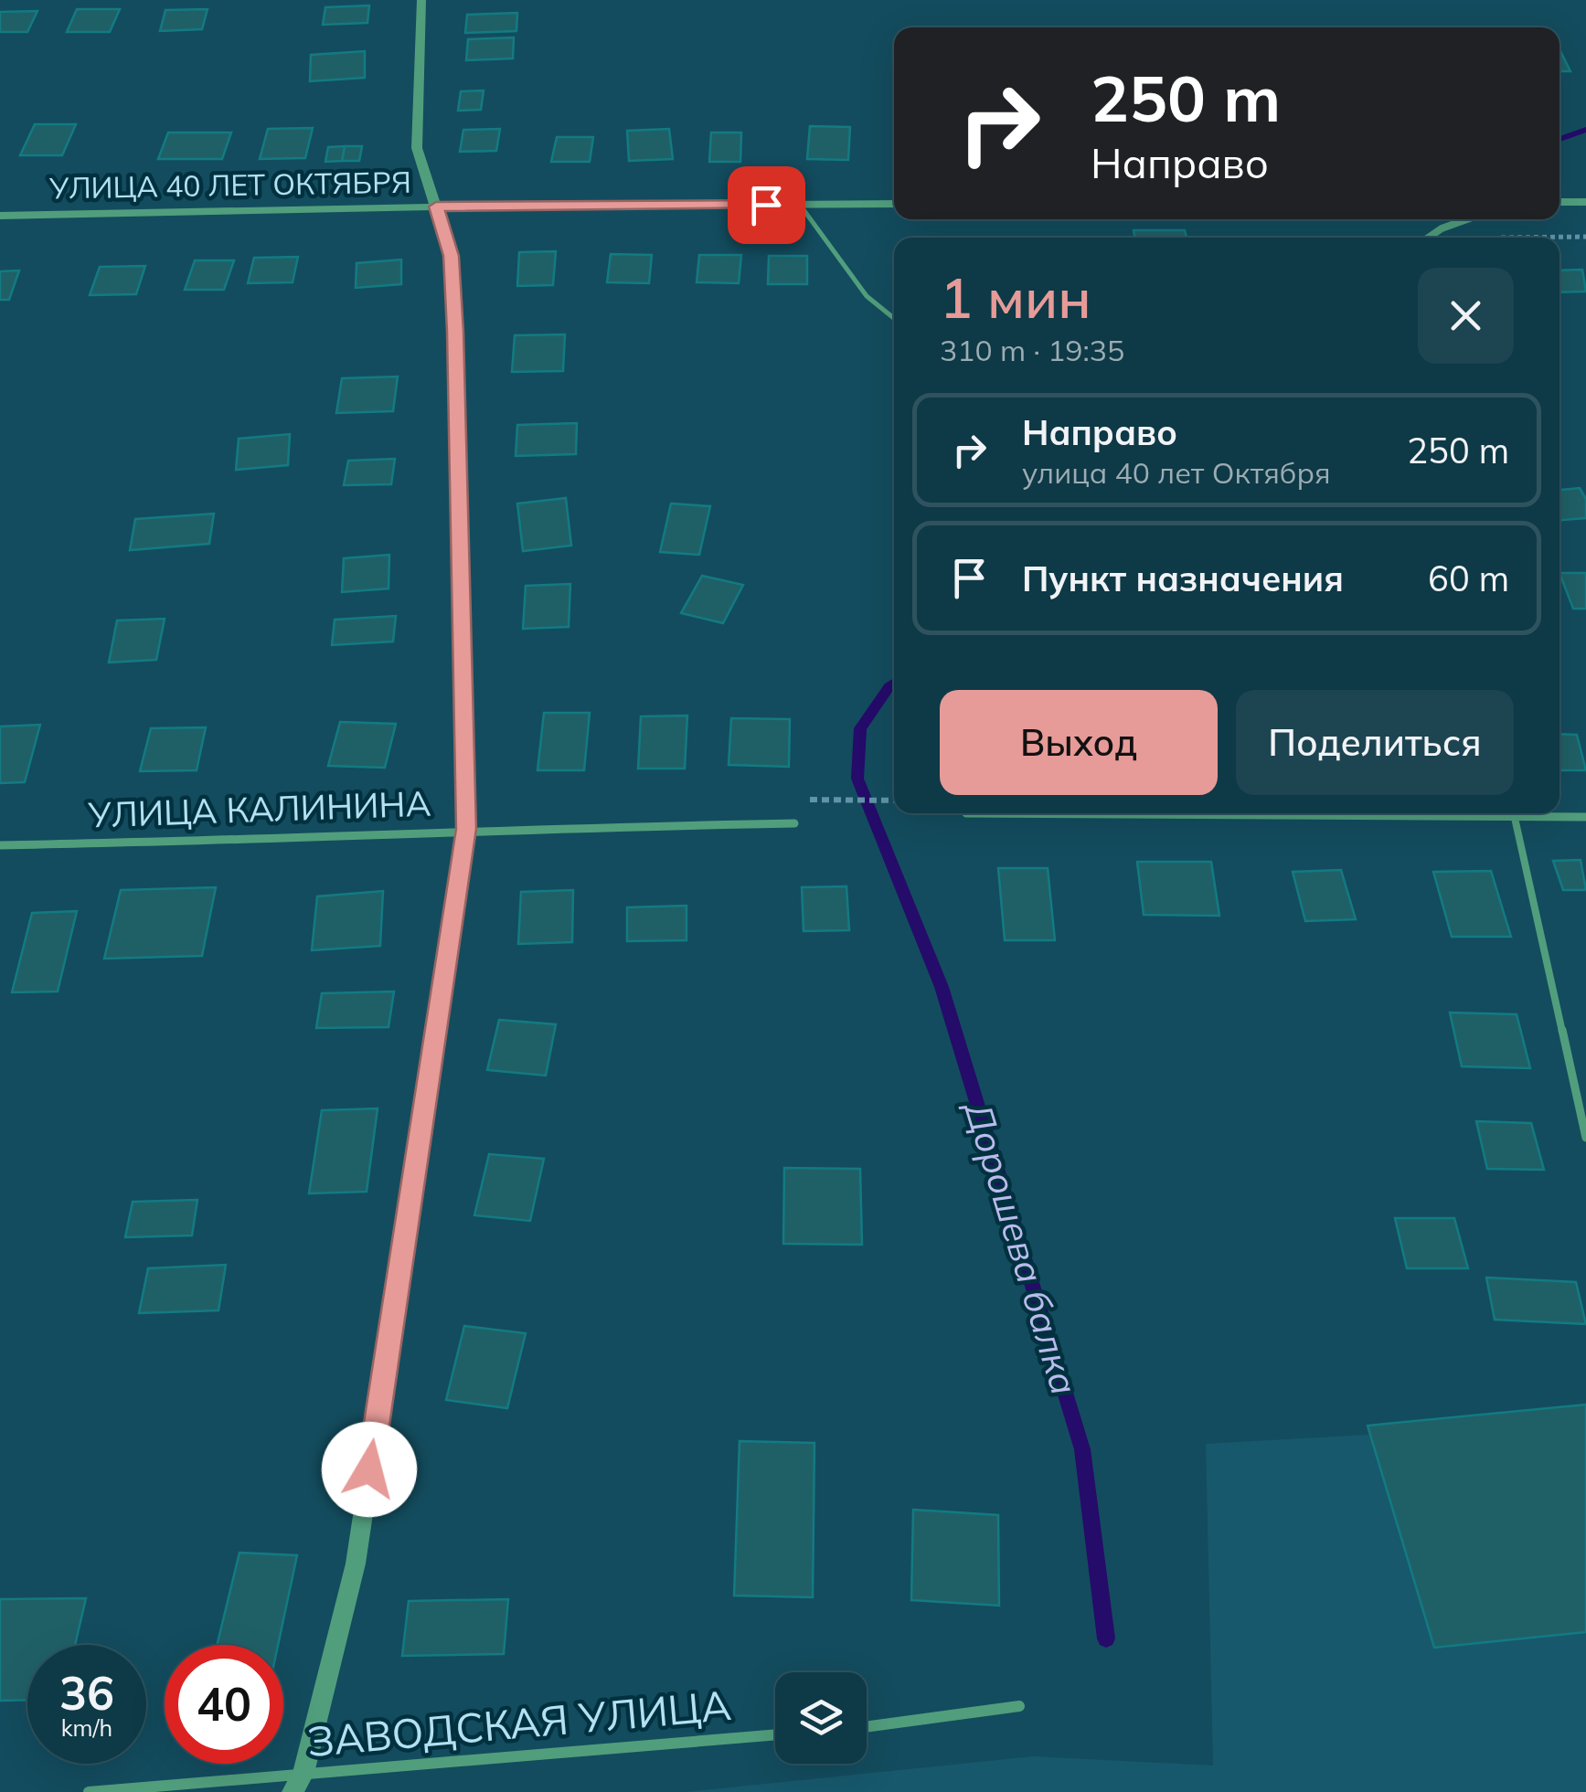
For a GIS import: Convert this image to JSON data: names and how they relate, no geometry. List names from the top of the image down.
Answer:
{
  "streets": {
    "street": ["УЛИЦА 40 ЛЕТ ОКТЯБРЯ", "УЛИЦА КАЛИНИНА", "ЗАВОДСКАЯ УЛИЦА"]
  },
  "water": ["Дорошева балка"],
  "page": {
    "turn": ["250 m", "Направо"],
    "heading": ["1 мин", "310 m · 19:35"],
    "list": [
      {
        "name": "Направо",
        "note": "улица 40 лет Октября",
        "value": "250 m"
      },
      {
        "name": "Пункт назначения",
        "value": "60 m"
      }
    ],
    "buttons": ["Выход", "Поделиться"],
    "speed": "36 km/h",
    "limit": "40"
  }
}
